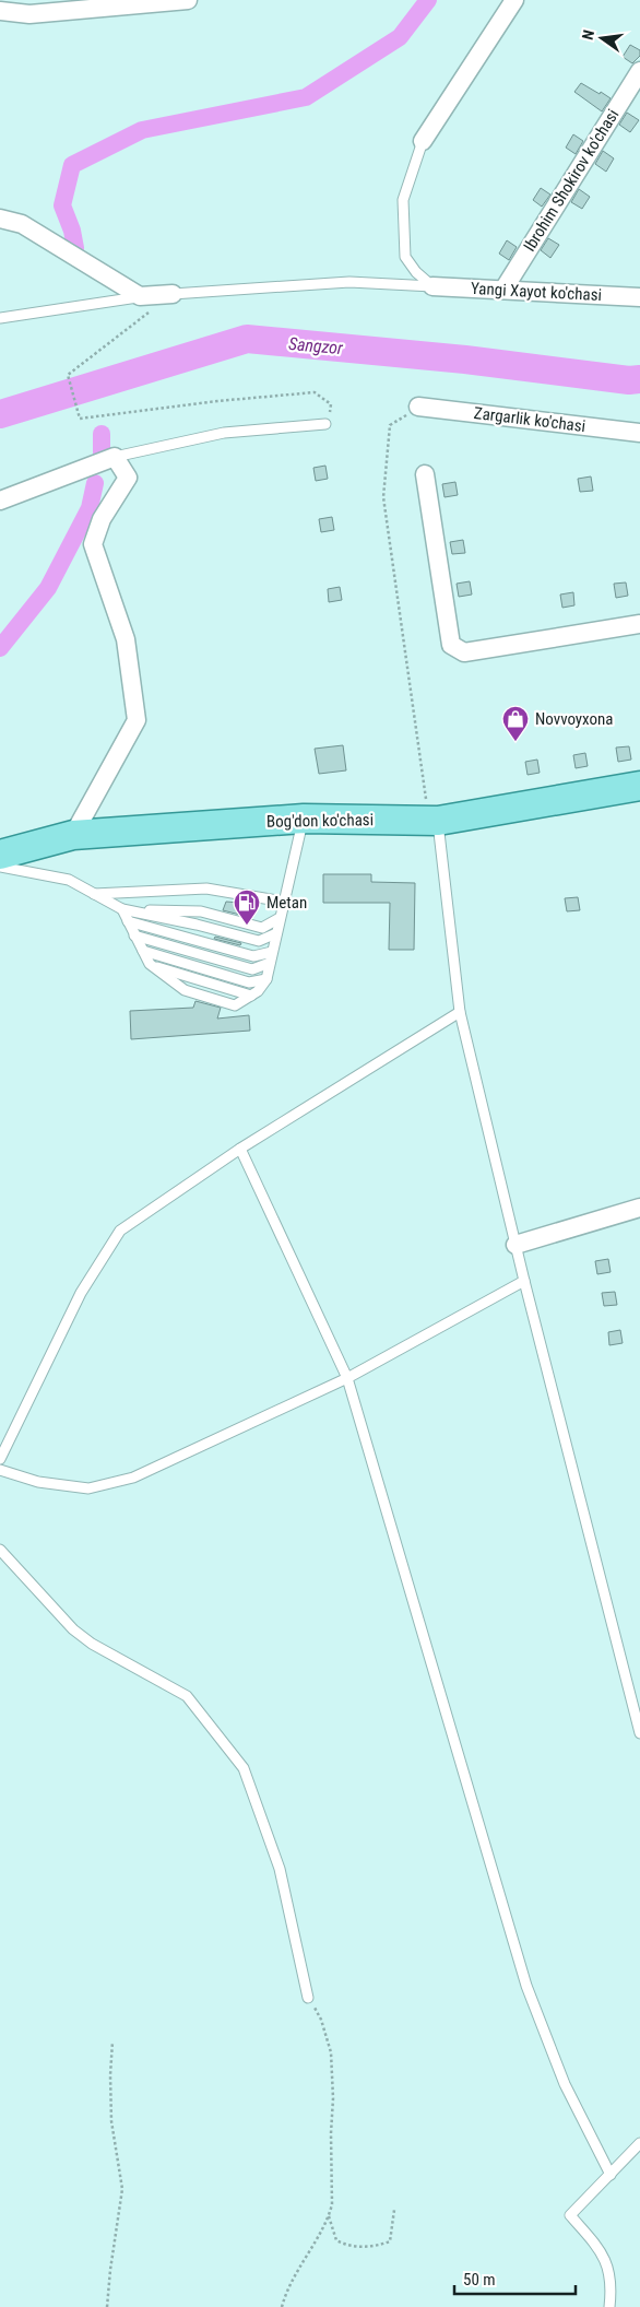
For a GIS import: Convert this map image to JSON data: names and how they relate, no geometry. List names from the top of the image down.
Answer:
{
  "streets": {
    "main road": ["Bog'don ko'chasi"],
    "street": ["Ibrohim Shokirov ko'chasi", "Yangi Xayot ko'chasi", "Zargarlik ko'chasi"]
  },
  "crossings": [
    ["Ibrohim Shokirov ko'chasi", "Yangi Xayot ko'chasi"]
  ],
  "water": ["Sangzor"],
  "places": {
    "shop": ["Novvoyxona"],
    "fuel station": ["Metan"]
  },
  "scale_bar": "50 m",
  "north": "left"
}
